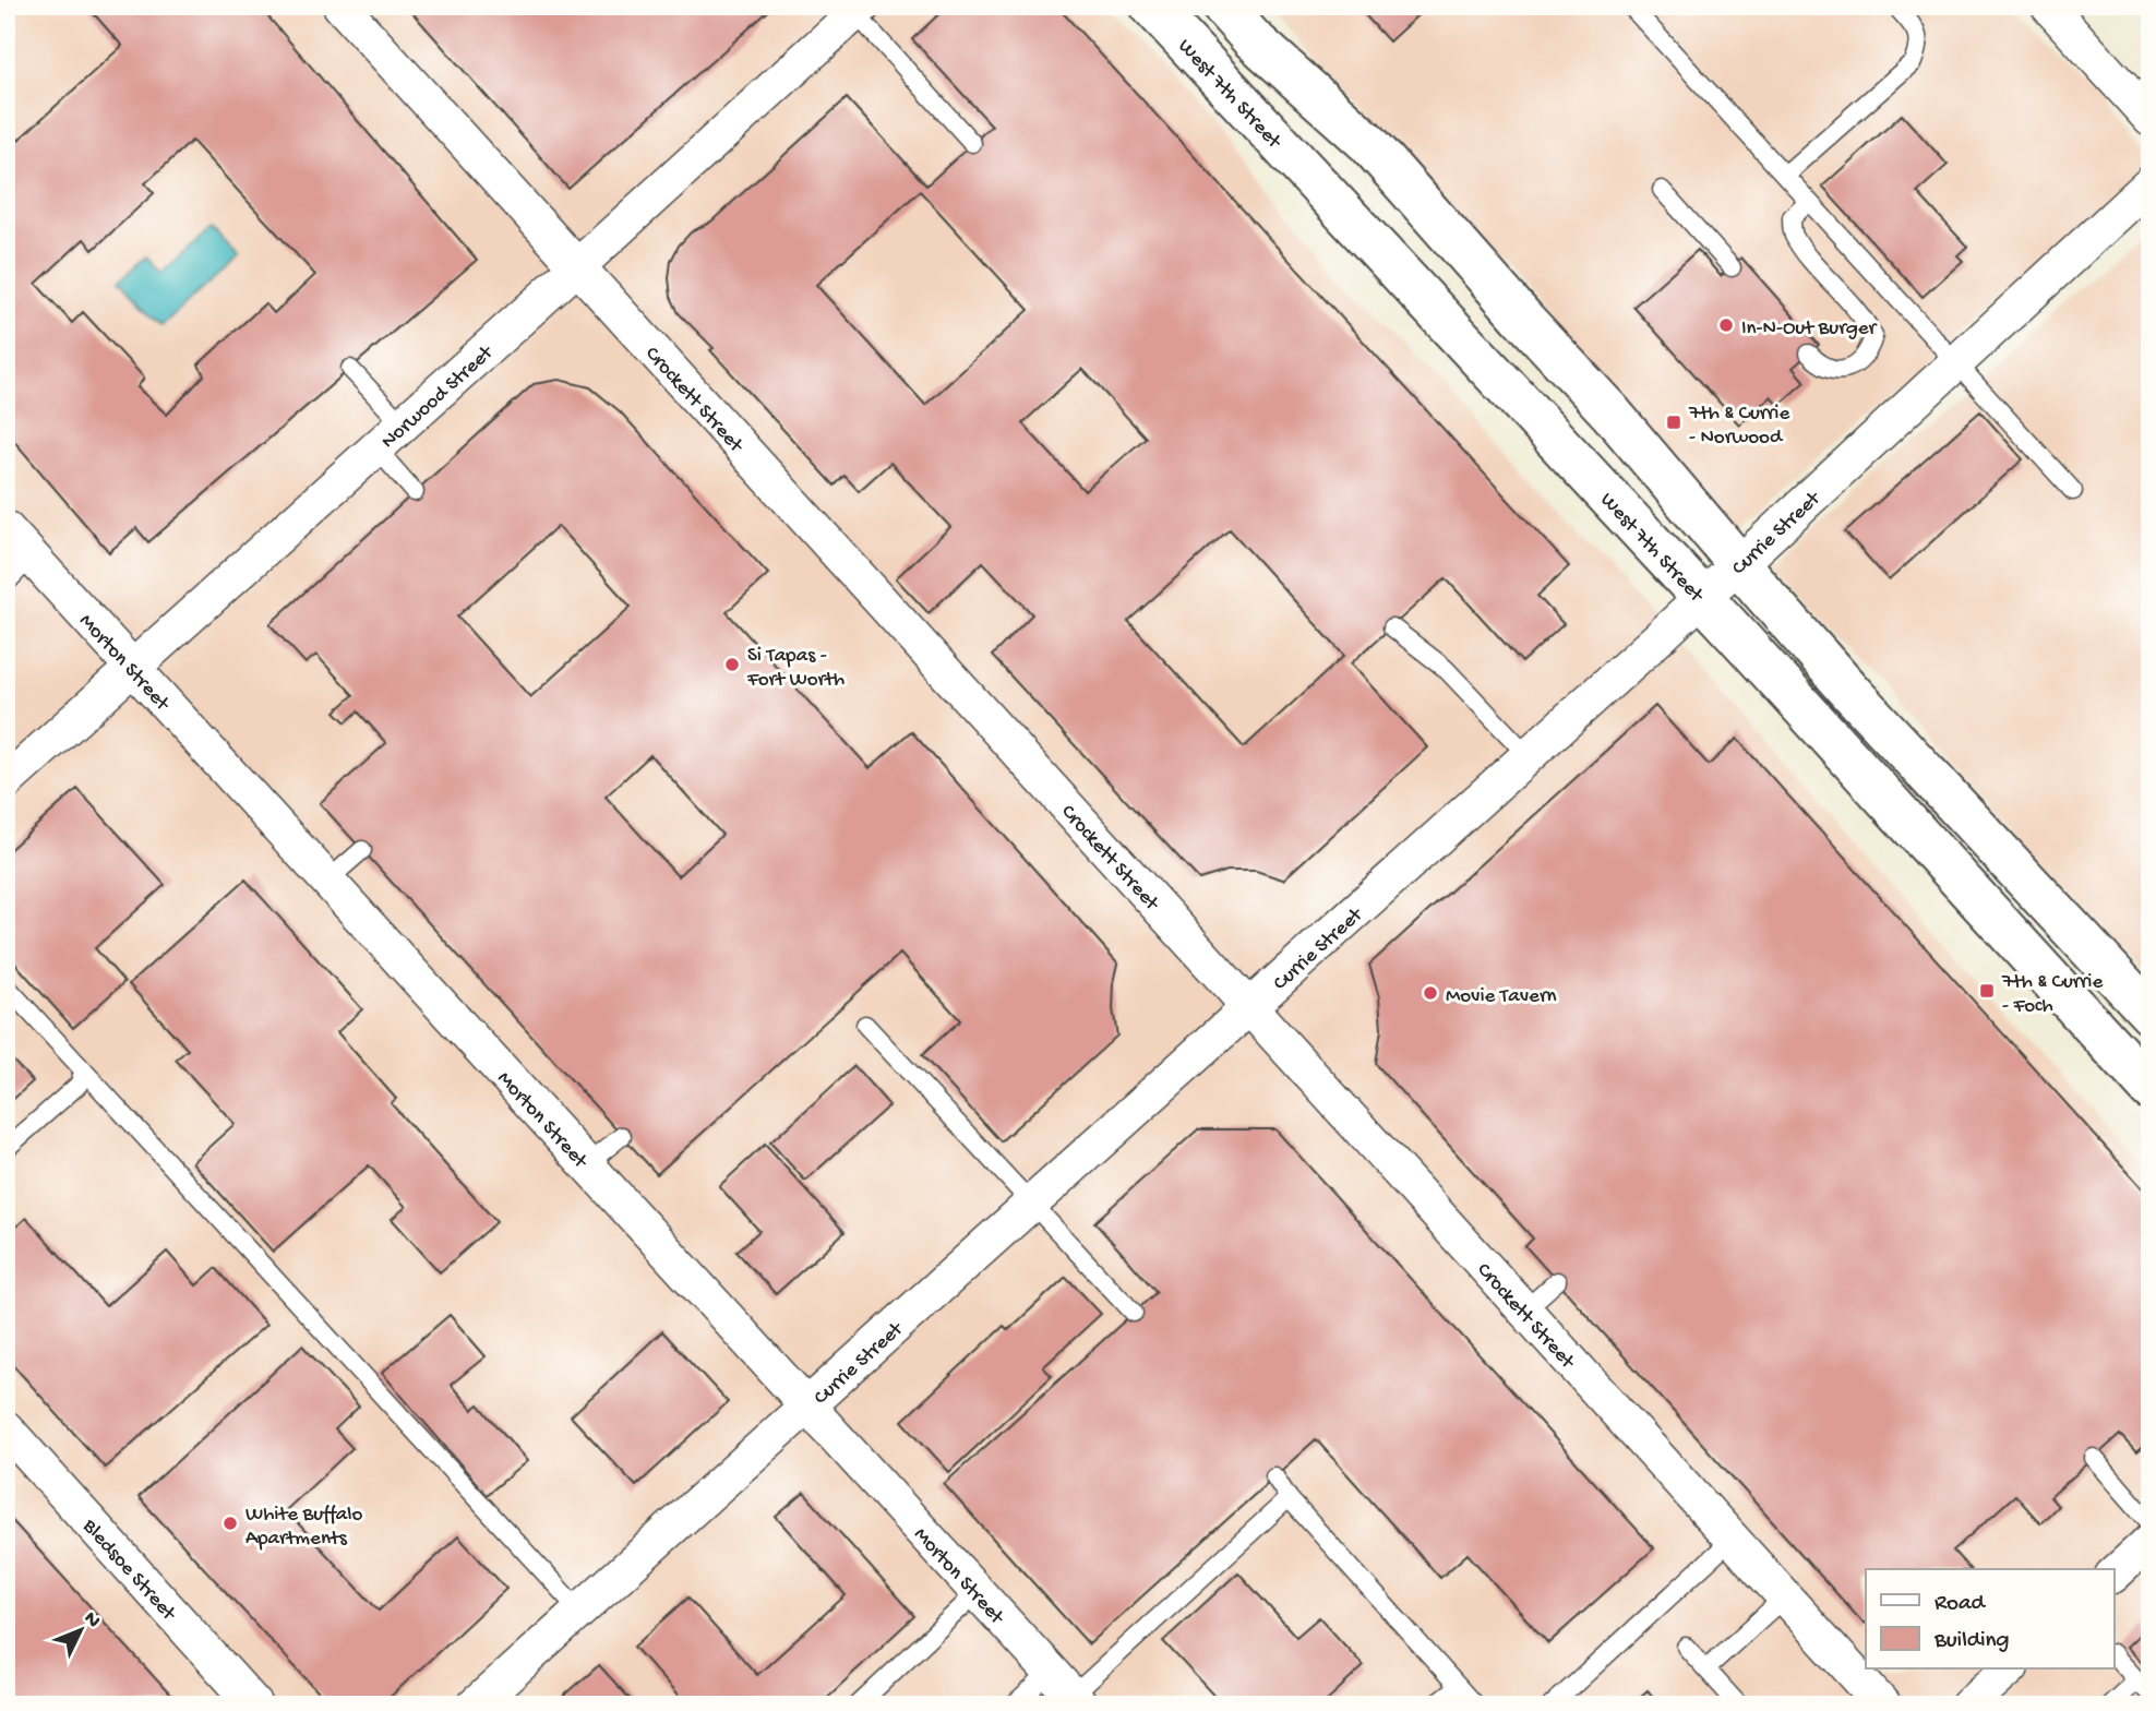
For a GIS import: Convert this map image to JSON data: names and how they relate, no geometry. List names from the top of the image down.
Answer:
{
  "streets": {
    "main road": ["West 7th Street"],
    "street": [
      "Norwood Street",
      "Crockett Street",
      "Currie Street",
      "Morton Street",
      "Bledsoe Street"
    ]
  },
  "crossings": [
    ["West 7th Street", "Currie Street"],
    ["Norwood Street", "Crockett Street"],
    ["Norwood Street", "Morton Street"],
    ["Crockett Street", "Currie Street"],
    ["Currie Street", "Morton Street"]
  ],
  "places": {
    "other": [
      "In-N-Out Burger",
      "Si Tapas - Fort Worth",
      "Movie Tavern",
      "White Buffalo Apartments"
    ],
    "transit": ["7th & Currie - Norwood", "7th & Currie - Foch"]
  },
  "legend": ["Road", "Building"],
  "north": "top right"
}
